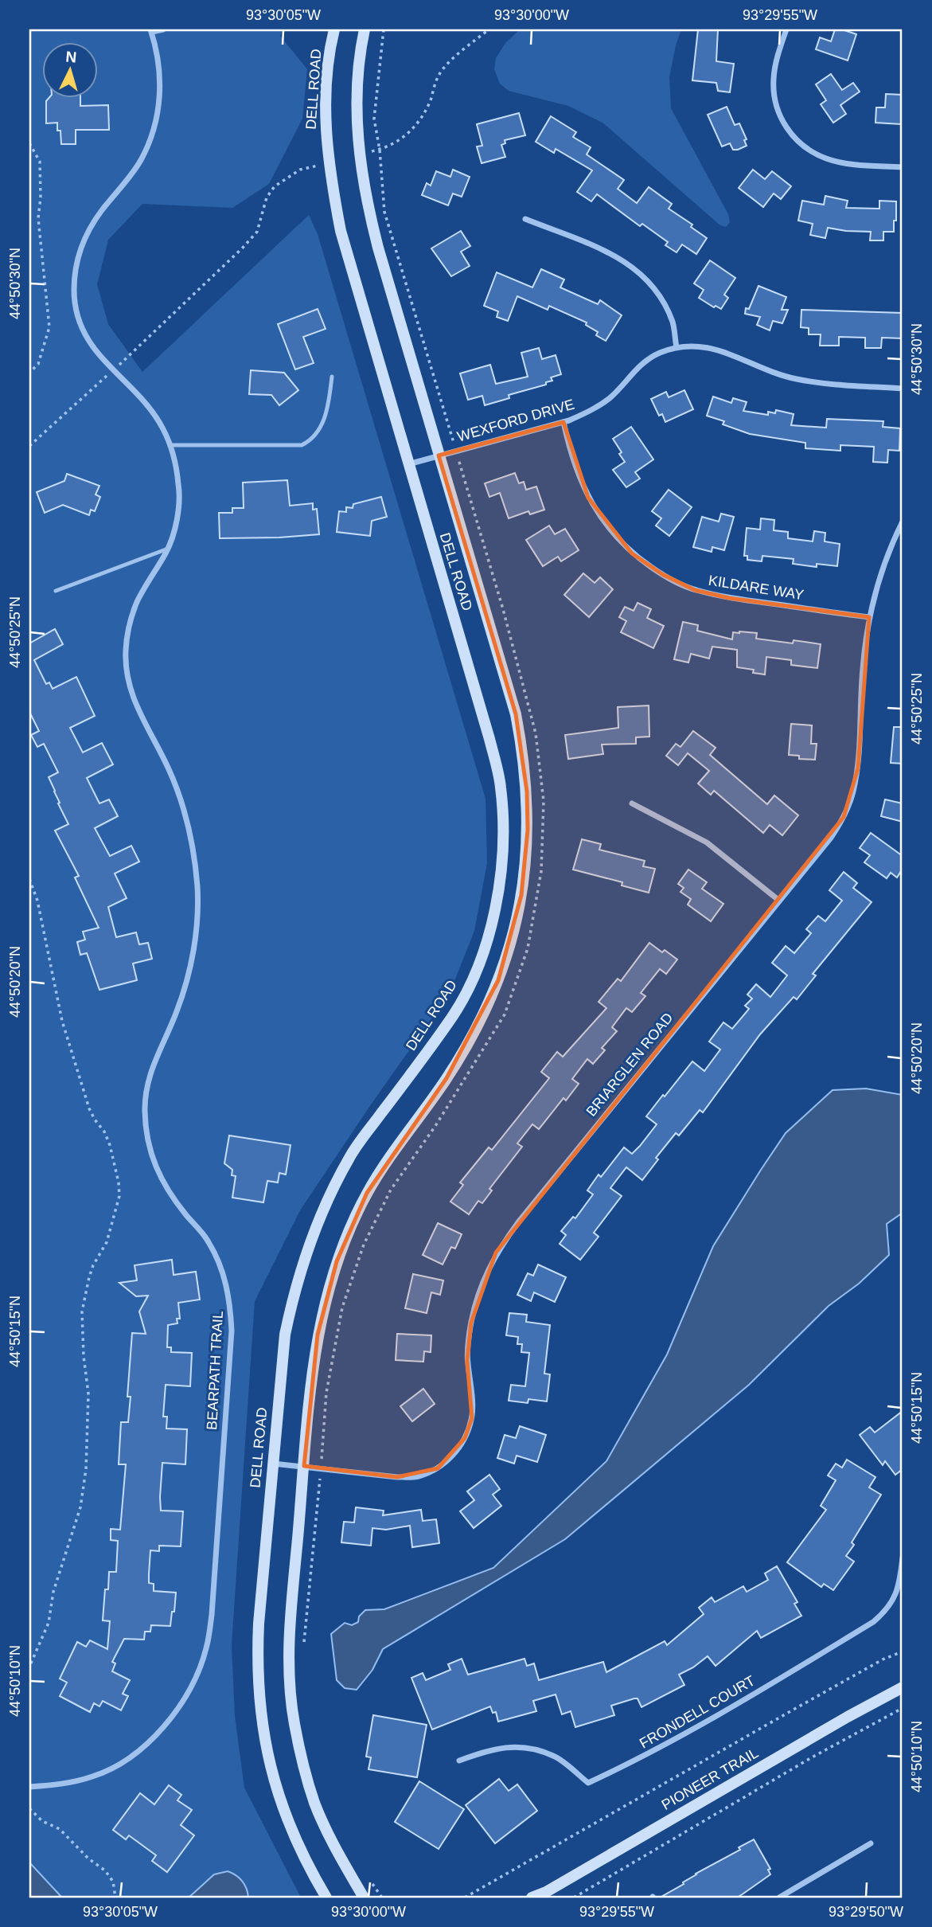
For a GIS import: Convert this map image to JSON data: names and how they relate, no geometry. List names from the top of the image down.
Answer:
{
  "streets": {
    "main road": ["DELL ROAD", "PIONEER TRAIL"],
    "street": [
      "WEXFORD DRIVE",
      "KILDARE WAY",
      "BRIARGLEN ROAD",
      "BEARPATH TRAIL",
      "FRONDELL COURT"
    ]
  },
  "crossings": [
    ["DELL ROAD", "WEXFORD DRIVE"],
    ["DELL ROAD", "BRIARGLEN ROAD"],
    ["WEXFORD DRIVE", "KILDARE WAY"],
    ["KILDARE WAY", "BRIARGLEN ROAD"]
  ],
  "north": "top",
  "coordinates": [
    "93°30'05\"W",
    "93°30'00\"W",
    "93°29'55\"W",
    "44°50'30\"N",
    "44°50'25\"N",
    "44°50'20\"N",
    "44°50'15\"N",
    "44°50'10\"N",
    "93°29'50\"W"
  ]
}
